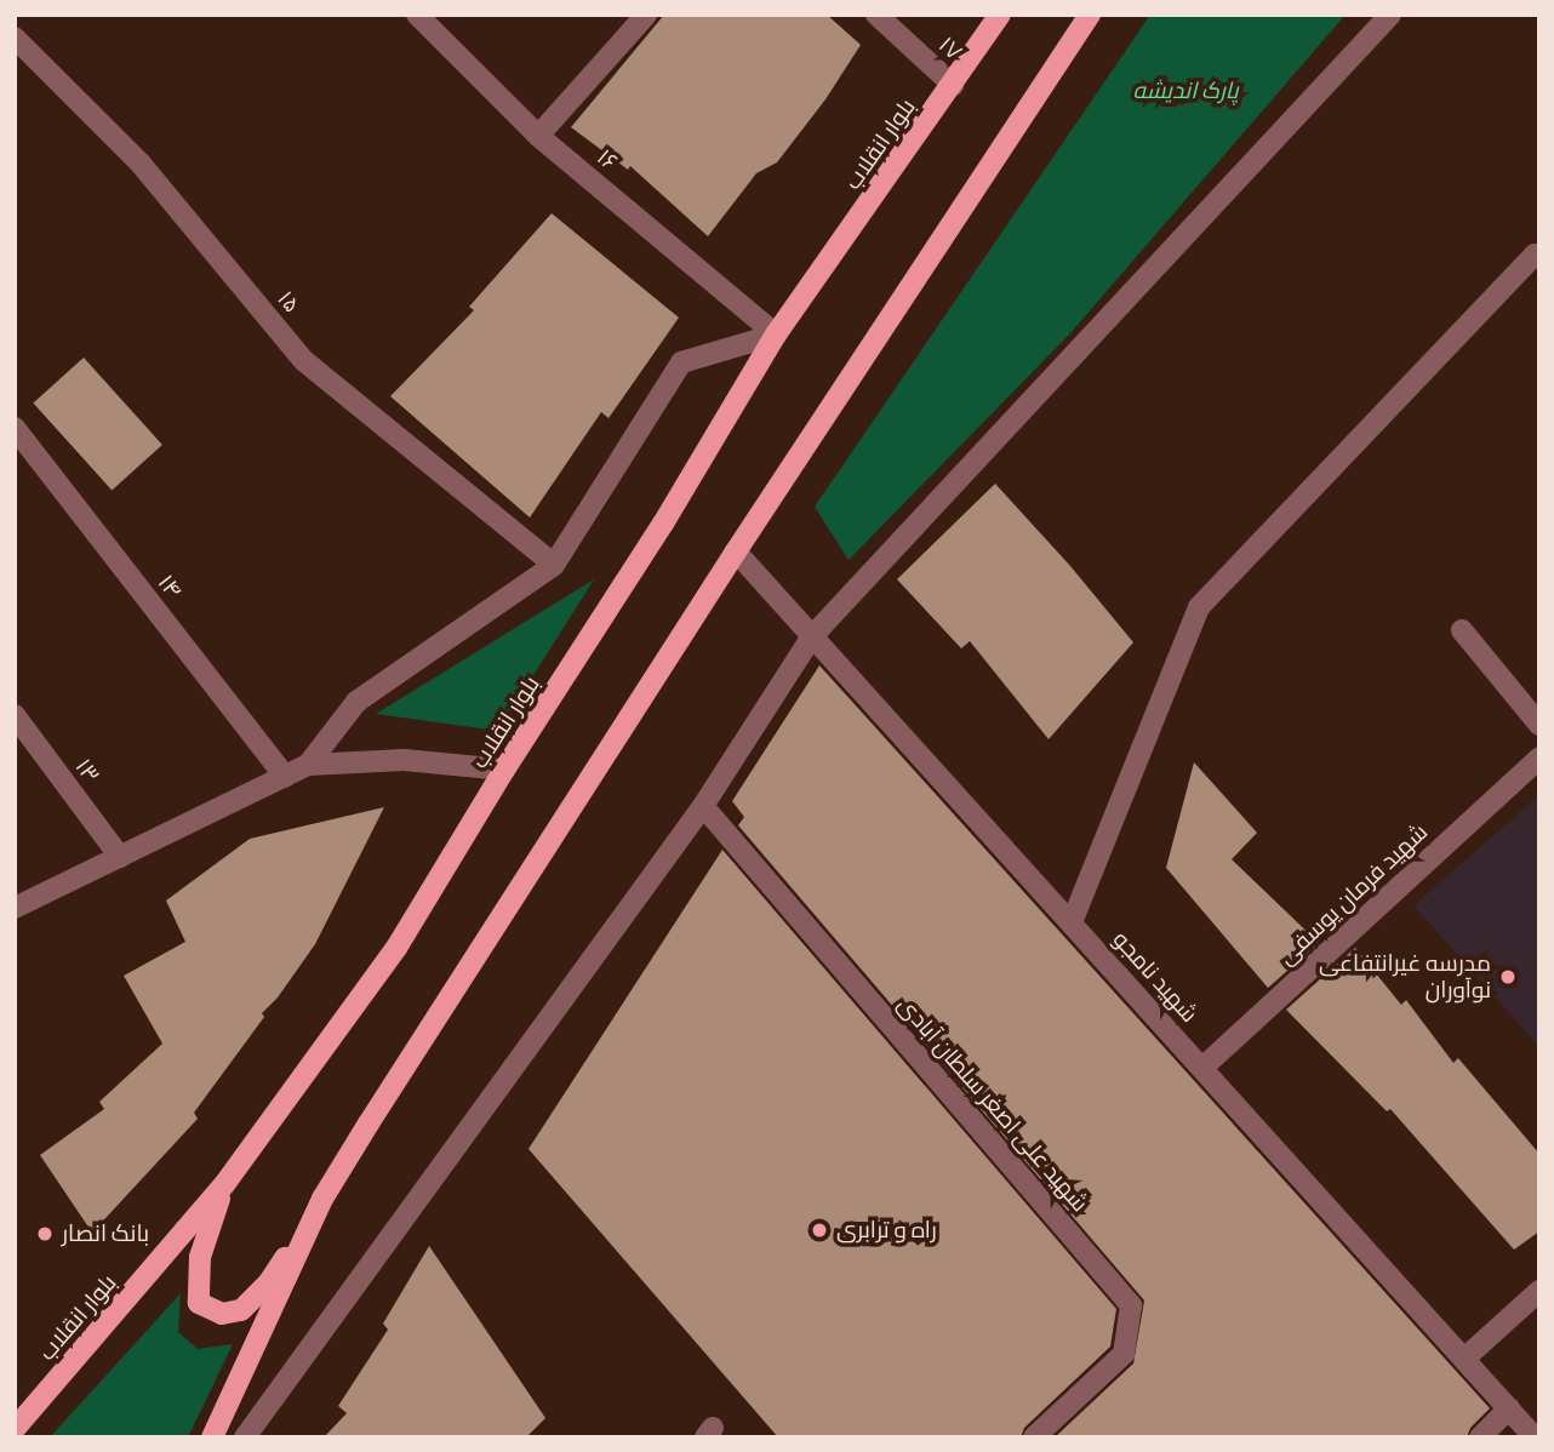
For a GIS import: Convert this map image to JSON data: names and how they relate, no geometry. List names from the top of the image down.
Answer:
{
  "streets": {
    "main road": ["بلوار انقلاب"],
    "street": [
      "۱۷",
      "۱۶",
      "۱۵",
      "۱۴",
      "۱۳",
      "شهید فرمان یوسفی",
      "شهید نامجو",
      "شهید علی اصغر سلطان آبادی"
    ]
  },
  "crossings": [
    ["۱۷", "بلوار انقلاب"],
    ["بلوار انقلاب", "۱۶"],
    ["شهید فرمان یوسفی", "شهید نامجو"]
  ],
  "parks": ["پارک اندیشه"],
  "places": ["مدرسه غیرانتفاعی نوآوران", "راه و ترابری", "بانک انصار"]
}
